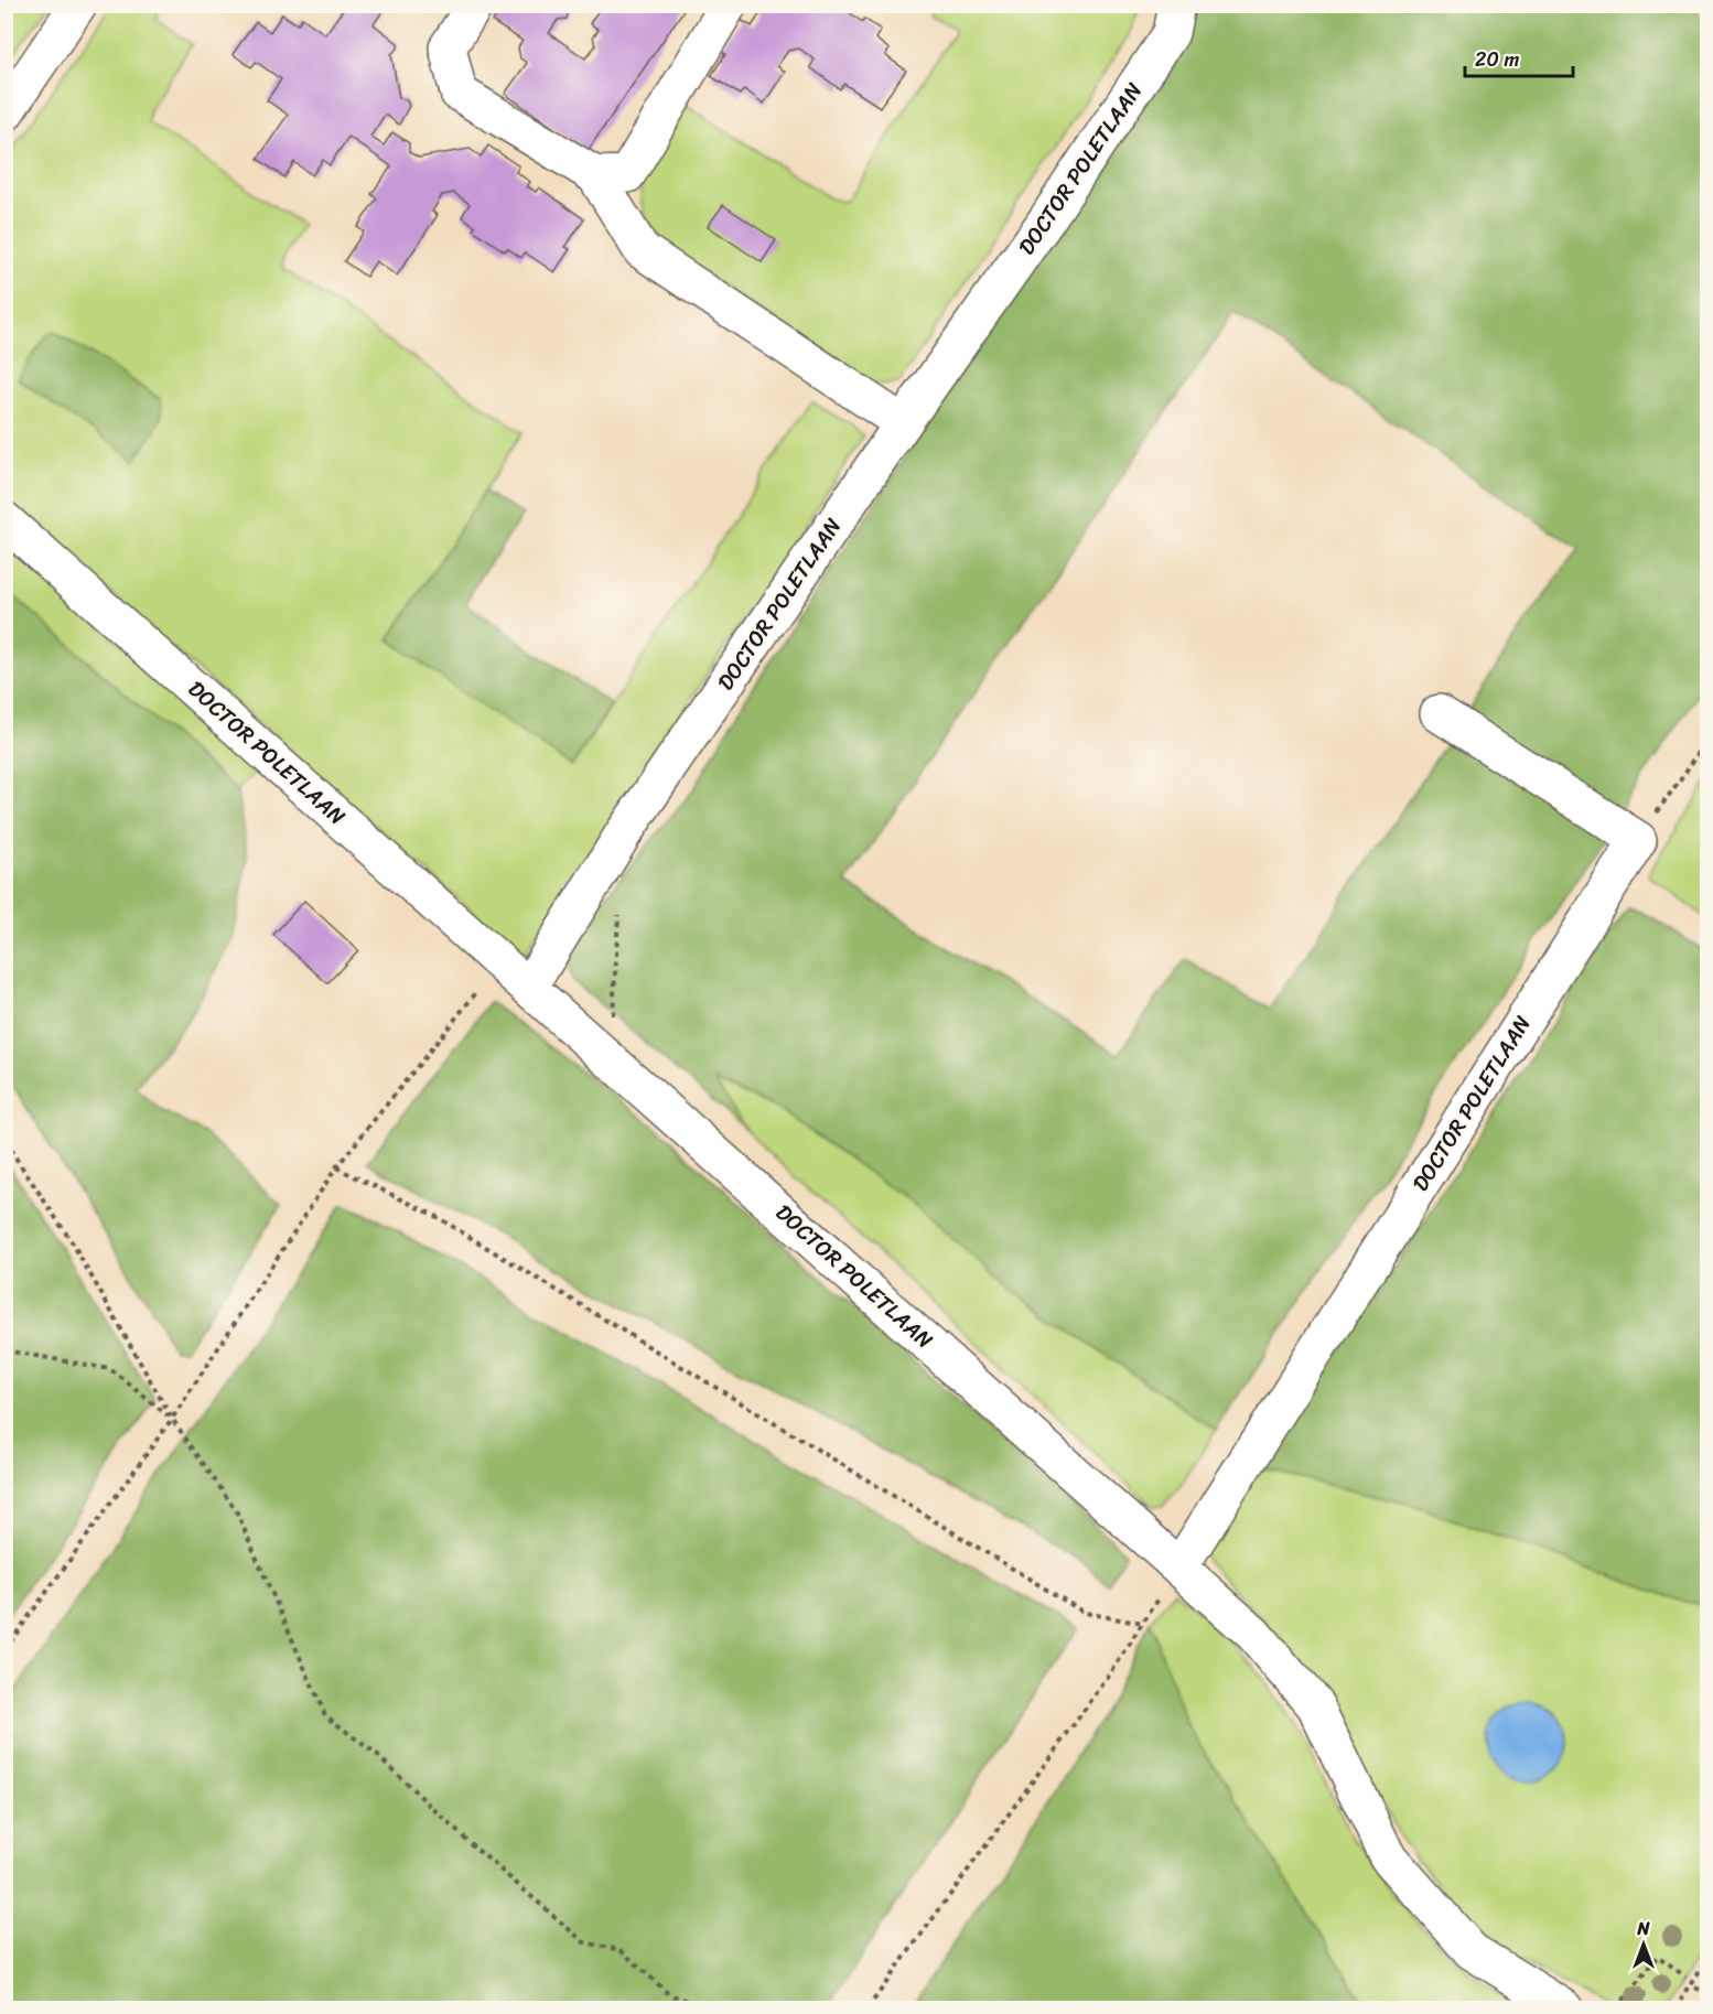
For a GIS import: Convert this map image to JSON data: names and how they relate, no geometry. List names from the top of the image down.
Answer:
{
  "streets": {
    "lane": ["DOCTOR POLETLAAN"]
  },
  "scale_bar": "20 m",
  "north": "top"
}
